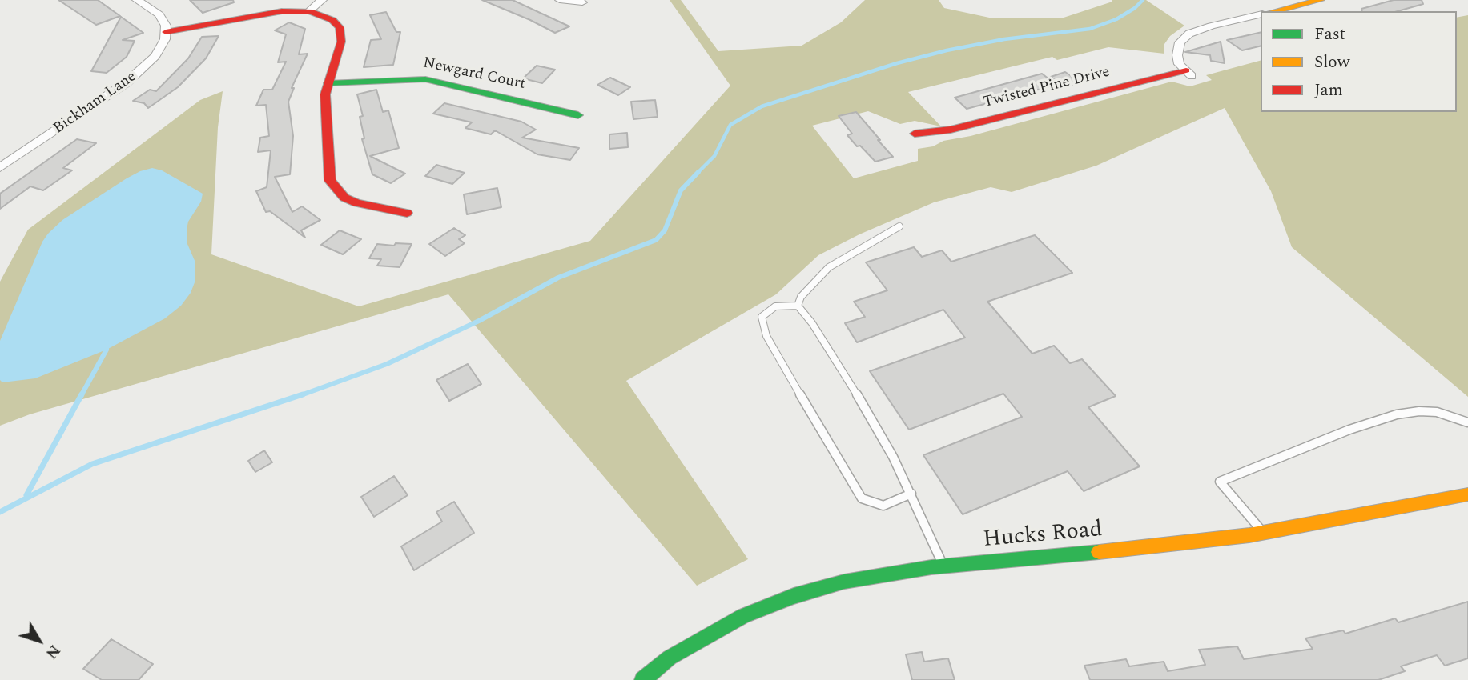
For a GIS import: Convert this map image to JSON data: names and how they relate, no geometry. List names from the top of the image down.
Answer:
{
  "streets": {
    "street": [
      "Newgard Court",
      "Twisted Pine Drive",
      "Bickham Lane",
      "Hucks Road"
    ]
  },
  "legend": ["Fast", "Slow", "Jam"],
  "north": "bottom right"
}
